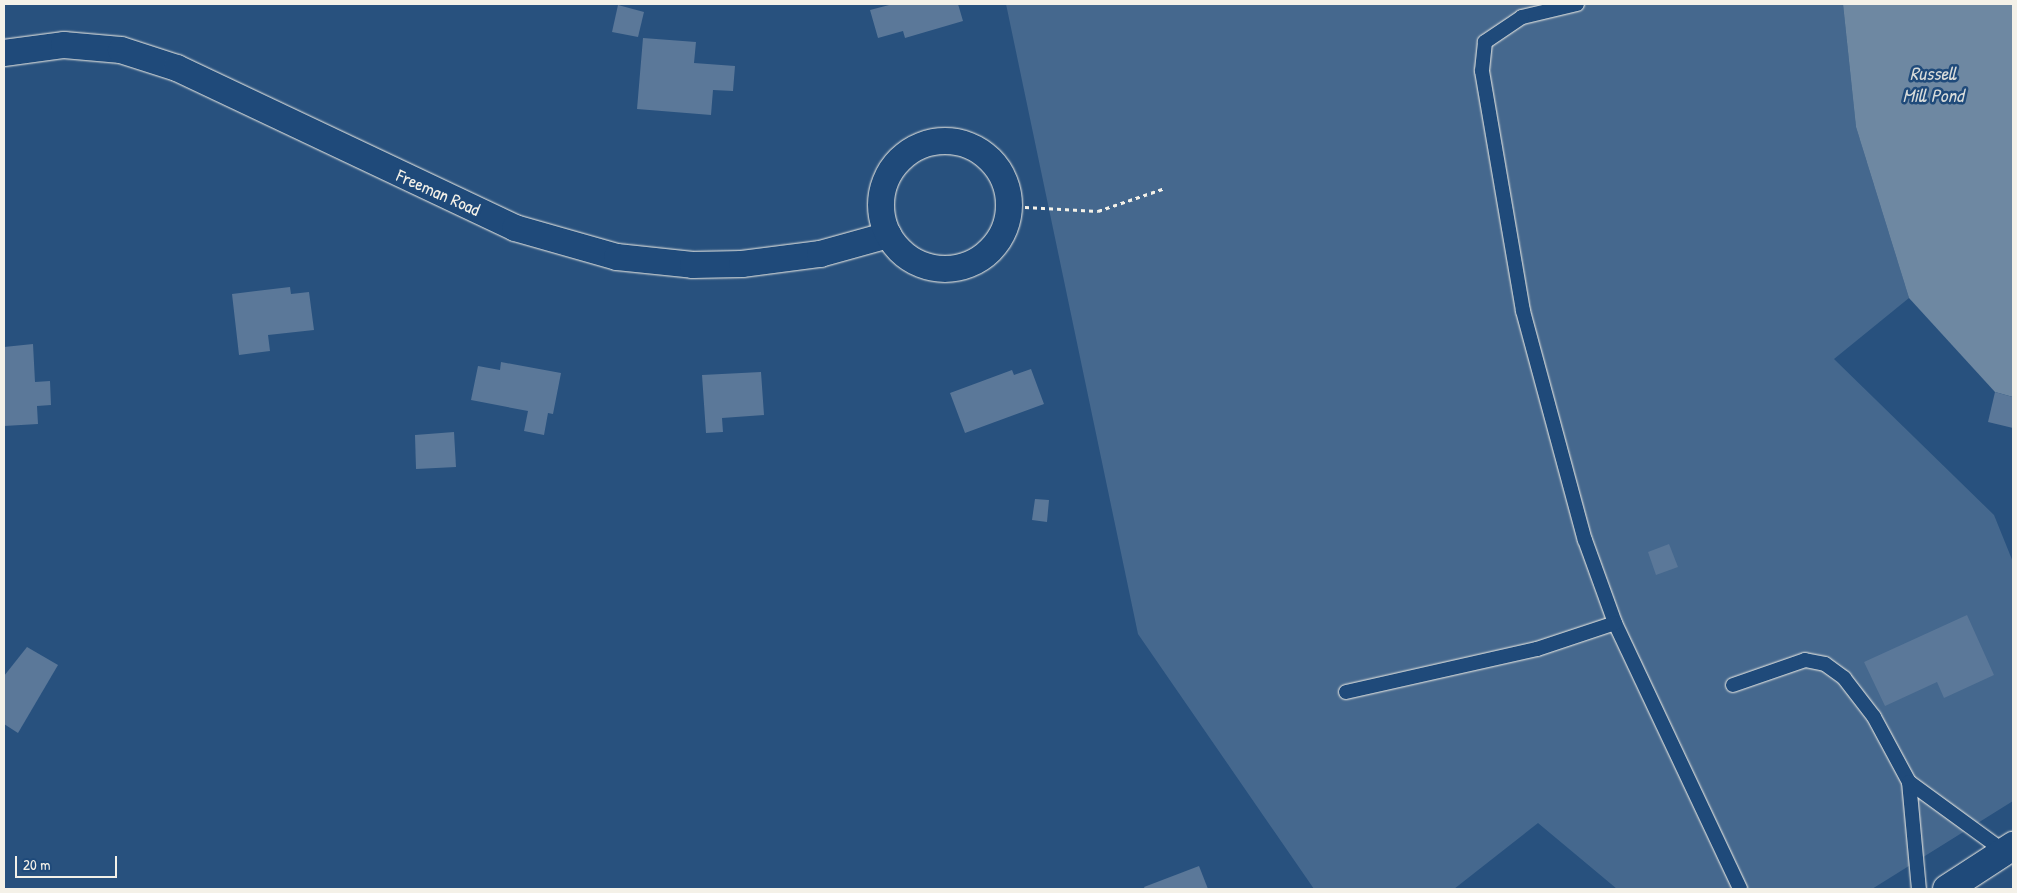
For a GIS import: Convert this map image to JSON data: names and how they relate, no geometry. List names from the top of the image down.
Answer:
{
  "streets": {
    "street": ["Freeman Road"]
  },
  "water": ["Russell Mill Pond"],
  "scale_bar": "20 m"
}
